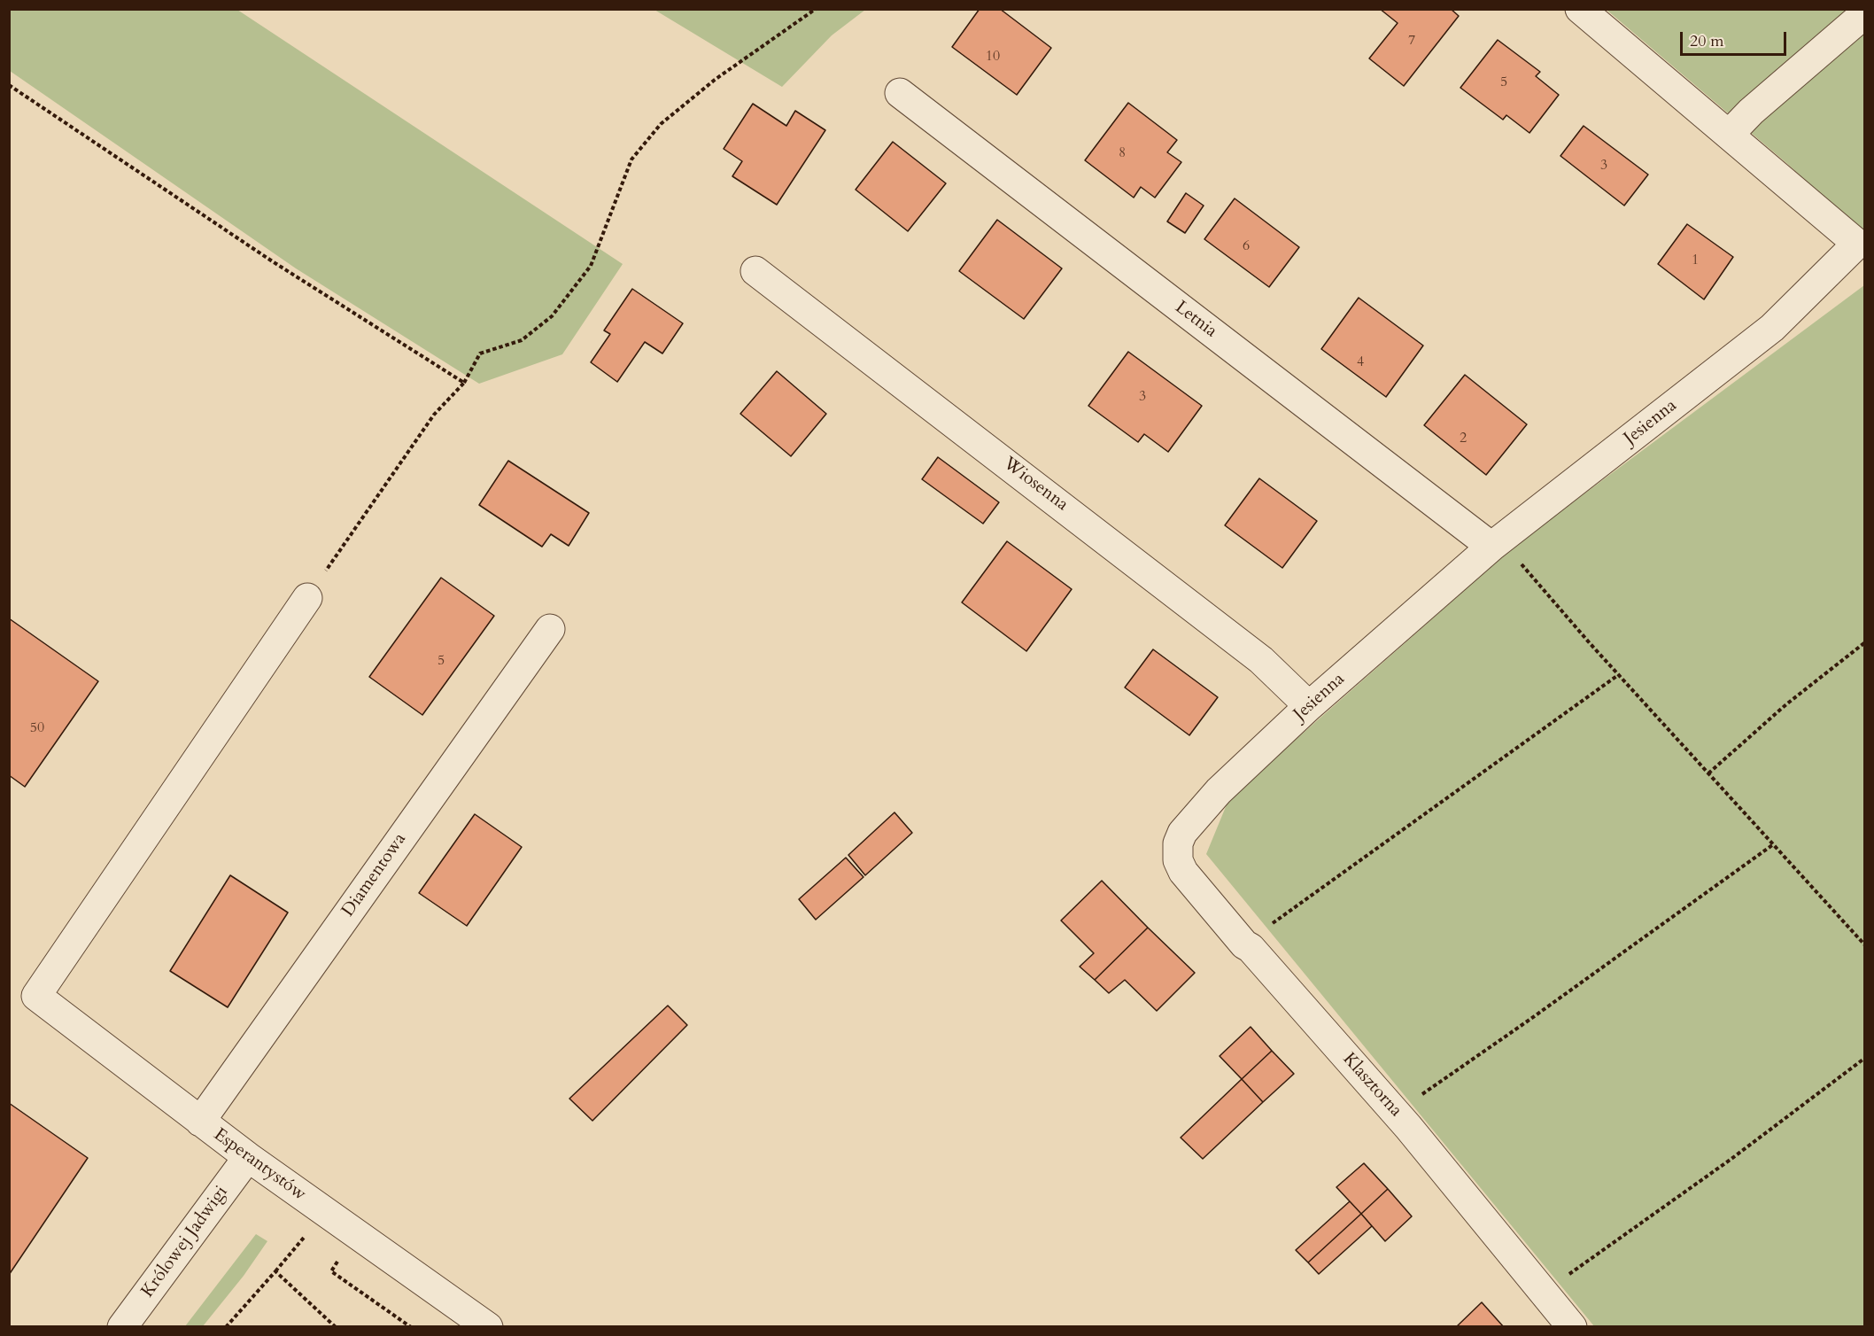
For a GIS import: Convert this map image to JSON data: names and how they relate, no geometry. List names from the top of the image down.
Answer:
{
  "streets": {
    "street": [
      "Letnia",
      "Jesienna",
      "Wiosenna",
      "Diamentowa",
      "Klasztorna",
      "Esperantystów",
      "Królowej Jadwigi"
    ]
  },
  "crossings": [
    ["Letnia", "Jesienna"],
    ["Jesienna", "Wiosenna"],
    ["Jesienna", "Klasztorna"],
    ["Diamentowa", "Esperantystów"],
    ["Esperantystów", "Królowej Jadwigi"]
  ],
  "house_numbers": [
    "7",
    "10",
    "5",
    "8",
    "3",
    "6",
    "1",
    "4",
    "3",
    "2",
    "5",
    "50"
  ],
  "scale_bar": "20 m"
}
